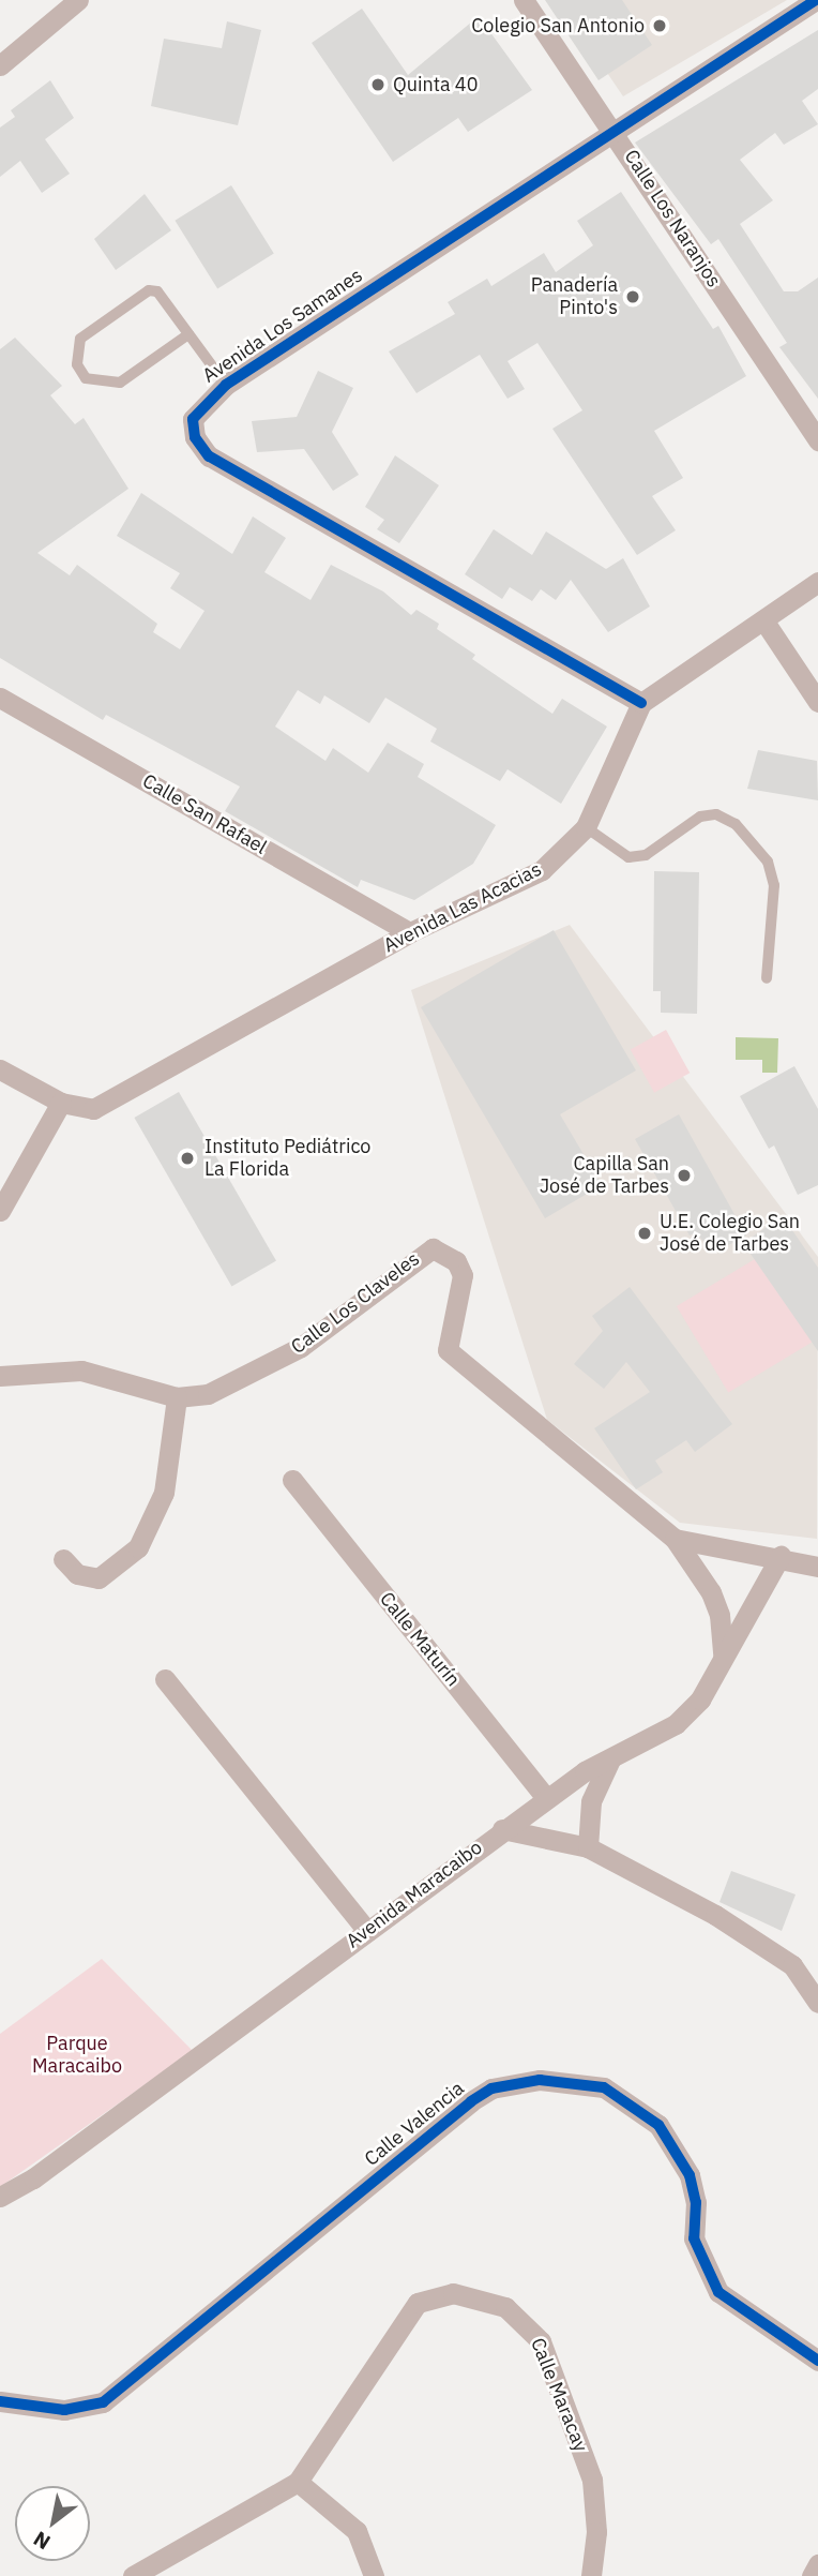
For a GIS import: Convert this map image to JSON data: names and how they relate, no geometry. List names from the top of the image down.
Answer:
{
  "streets": {
    "street": [
      "Calle Los Naranjos",
      "Avenida Los Samanes",
      "Calle San Rafael",
      "Avenida Las Acacias",
      "Calle Los Claveles",
      "Calle Maturín",
      "Avenida Maracaibo",
      "Calle Valencia",
      "Calle Maracay"
    ]
  },
  "crossings": [
    ["Calle Los Naranjos", "Avenida Los Samanes"],
    ["Avenida Los Samanes", "Avenida Las Acacias"],
    ["Calle San Rafael", "Avenida Las Acacias"],
    ["Calle Maturín", "Avenida Maracaibo"]
  ],
  "parks": ["Parque Maracaibo"],
  "places": [
    "Colegio San Antonio",
    "Quinta 40",
    "Panadería Pinto's",
    "Instituto Pediátrico La Florida",
    "Capilla San José de Tarbes",
    "U.E. Colegio San José de Tarbes"
  ],
  "north": "bottom left"
}
